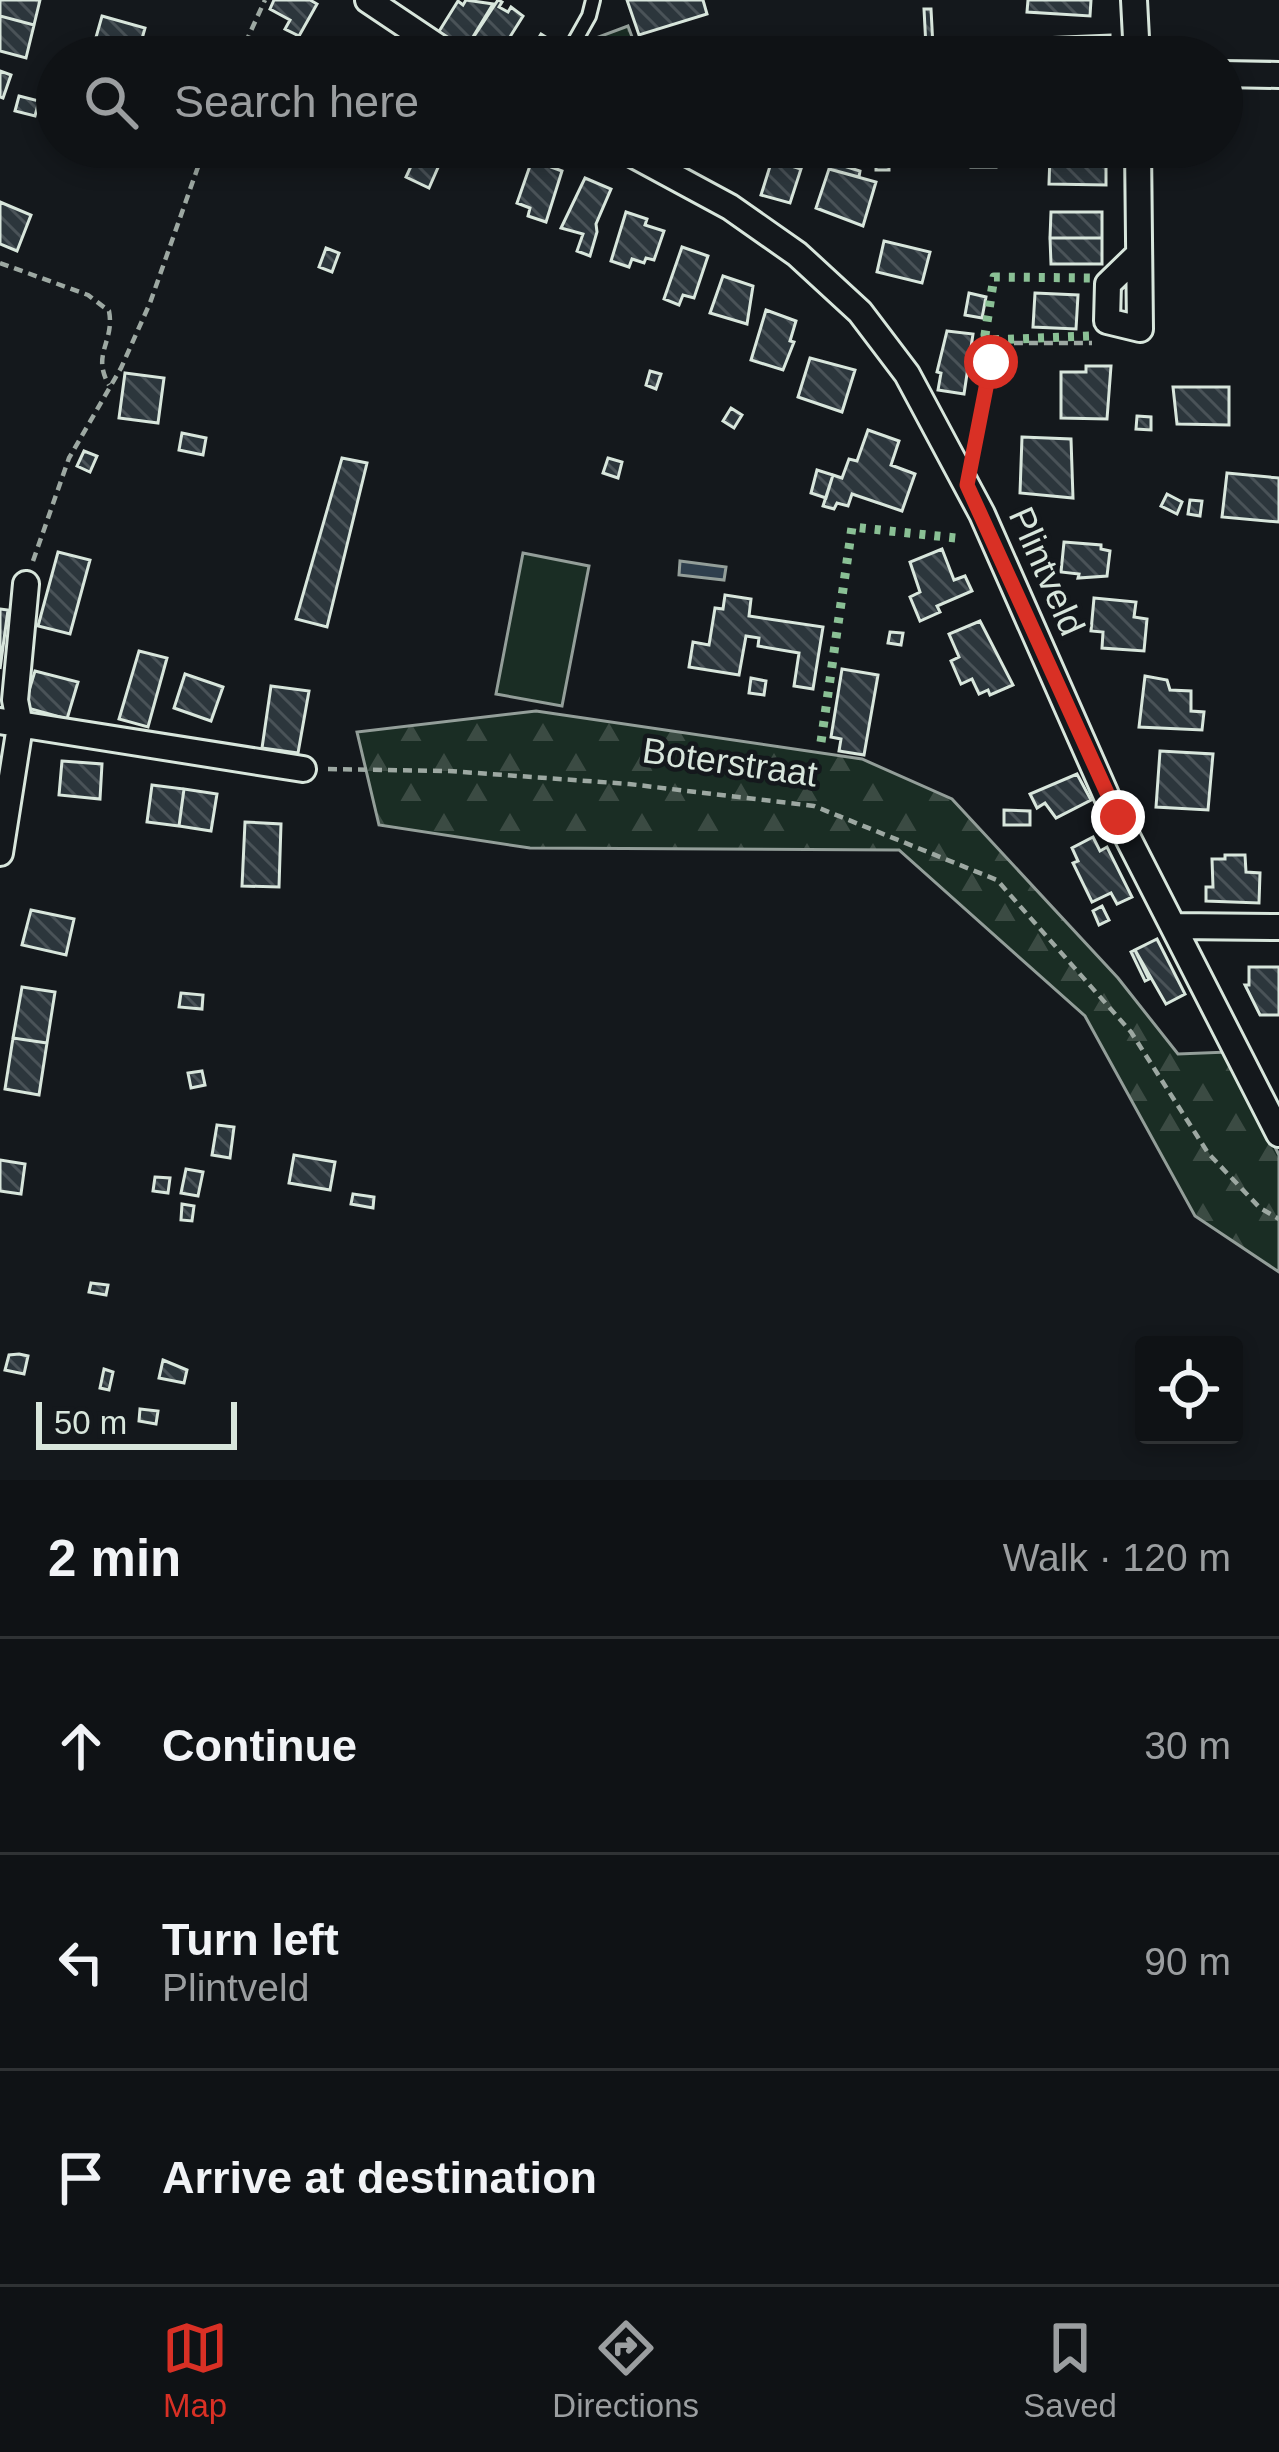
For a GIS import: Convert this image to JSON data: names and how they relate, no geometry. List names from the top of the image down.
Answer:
{
  "streets": {
    "street": ["Plintveld"],
    "path": ["Boterstraat"]
  },
  "scale_bar": "50 m",
  "page": {
    "search": "Search here",
    "scale": "50 m",
    "heading": ["2 min", "Walk · 120 m"],
    "list": [
      ["Continue", "30 m"],
      ["Turn left", "Plintveld", "90 m"],
      "Arrive at destination"
    ],
    "nav": ["Map", "Directions", "Saved"]
  }
}
